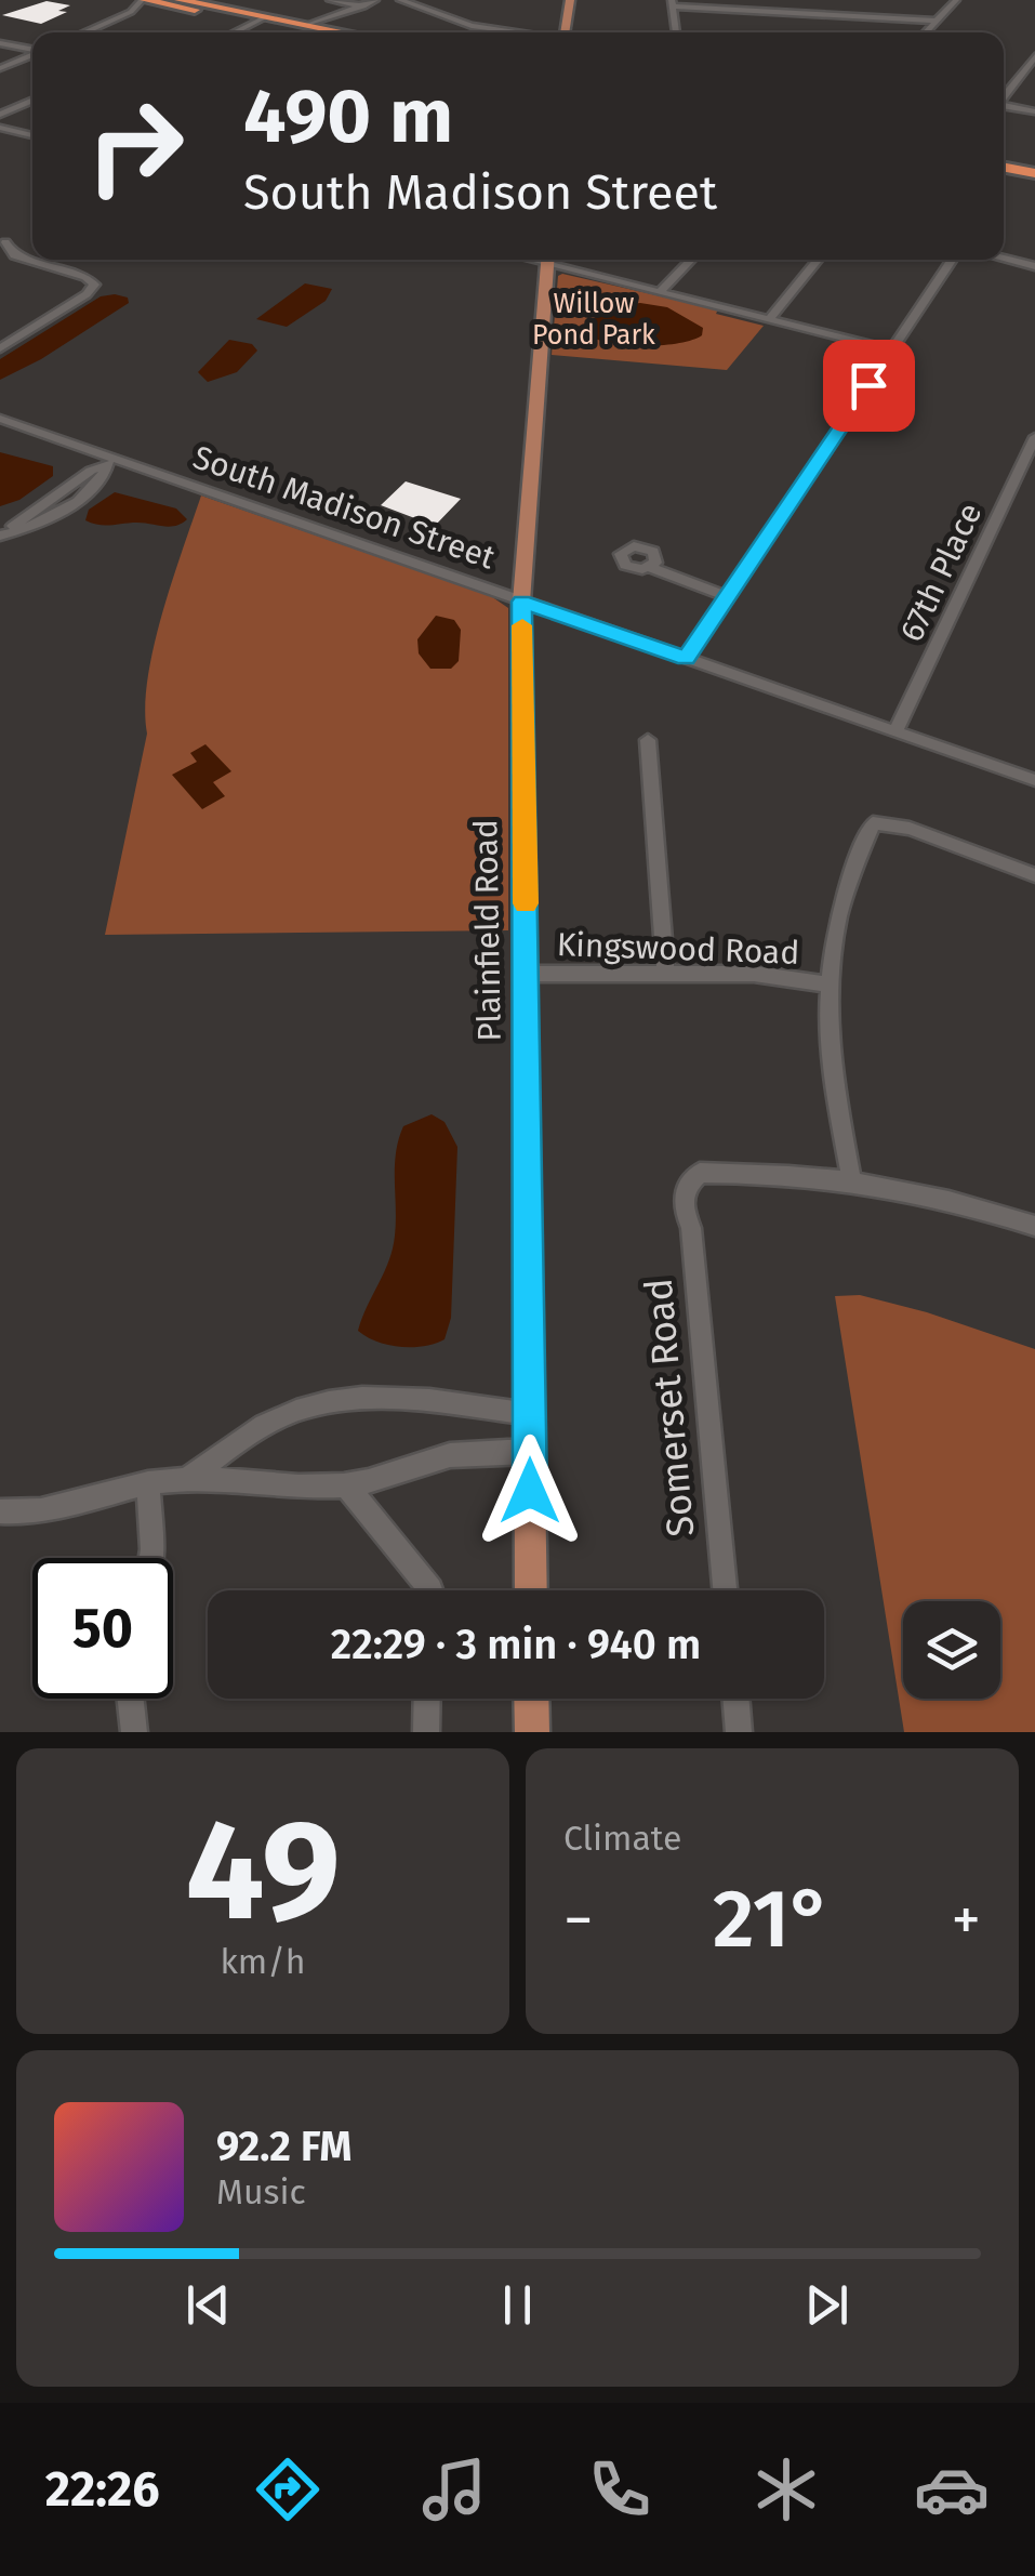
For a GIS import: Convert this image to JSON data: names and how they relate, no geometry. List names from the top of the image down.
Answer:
{
  "streets": {
    "main road": ["Plainfield Road"],
    "street": [
      "South Madison Street",
      "67th Place",
      "Kingswood Road",
      "Somerset Road"
    ]
  },
  "crossings": [
    ["South Madison Street", "67th Place"],
    ["South Madison Street", "Plainfield Road"],
    ["Plainfield Road", "Kingswood Road"]
  ],
  "parks": ["Willow Pond Park"],
  "page": {
    "turn": ["490 m", "South Madison Street"],
    "limit": "50",
    "trip": "22:29 · 3 min · 940 m",
    "tile": [
      ["49", "km/h"],
      "Climate"
    ],
    "heat": ["−", "21°", "+"],
    "song": ["92.2 FM", "Music"],
    "tabs": "22:26"
  }
}
